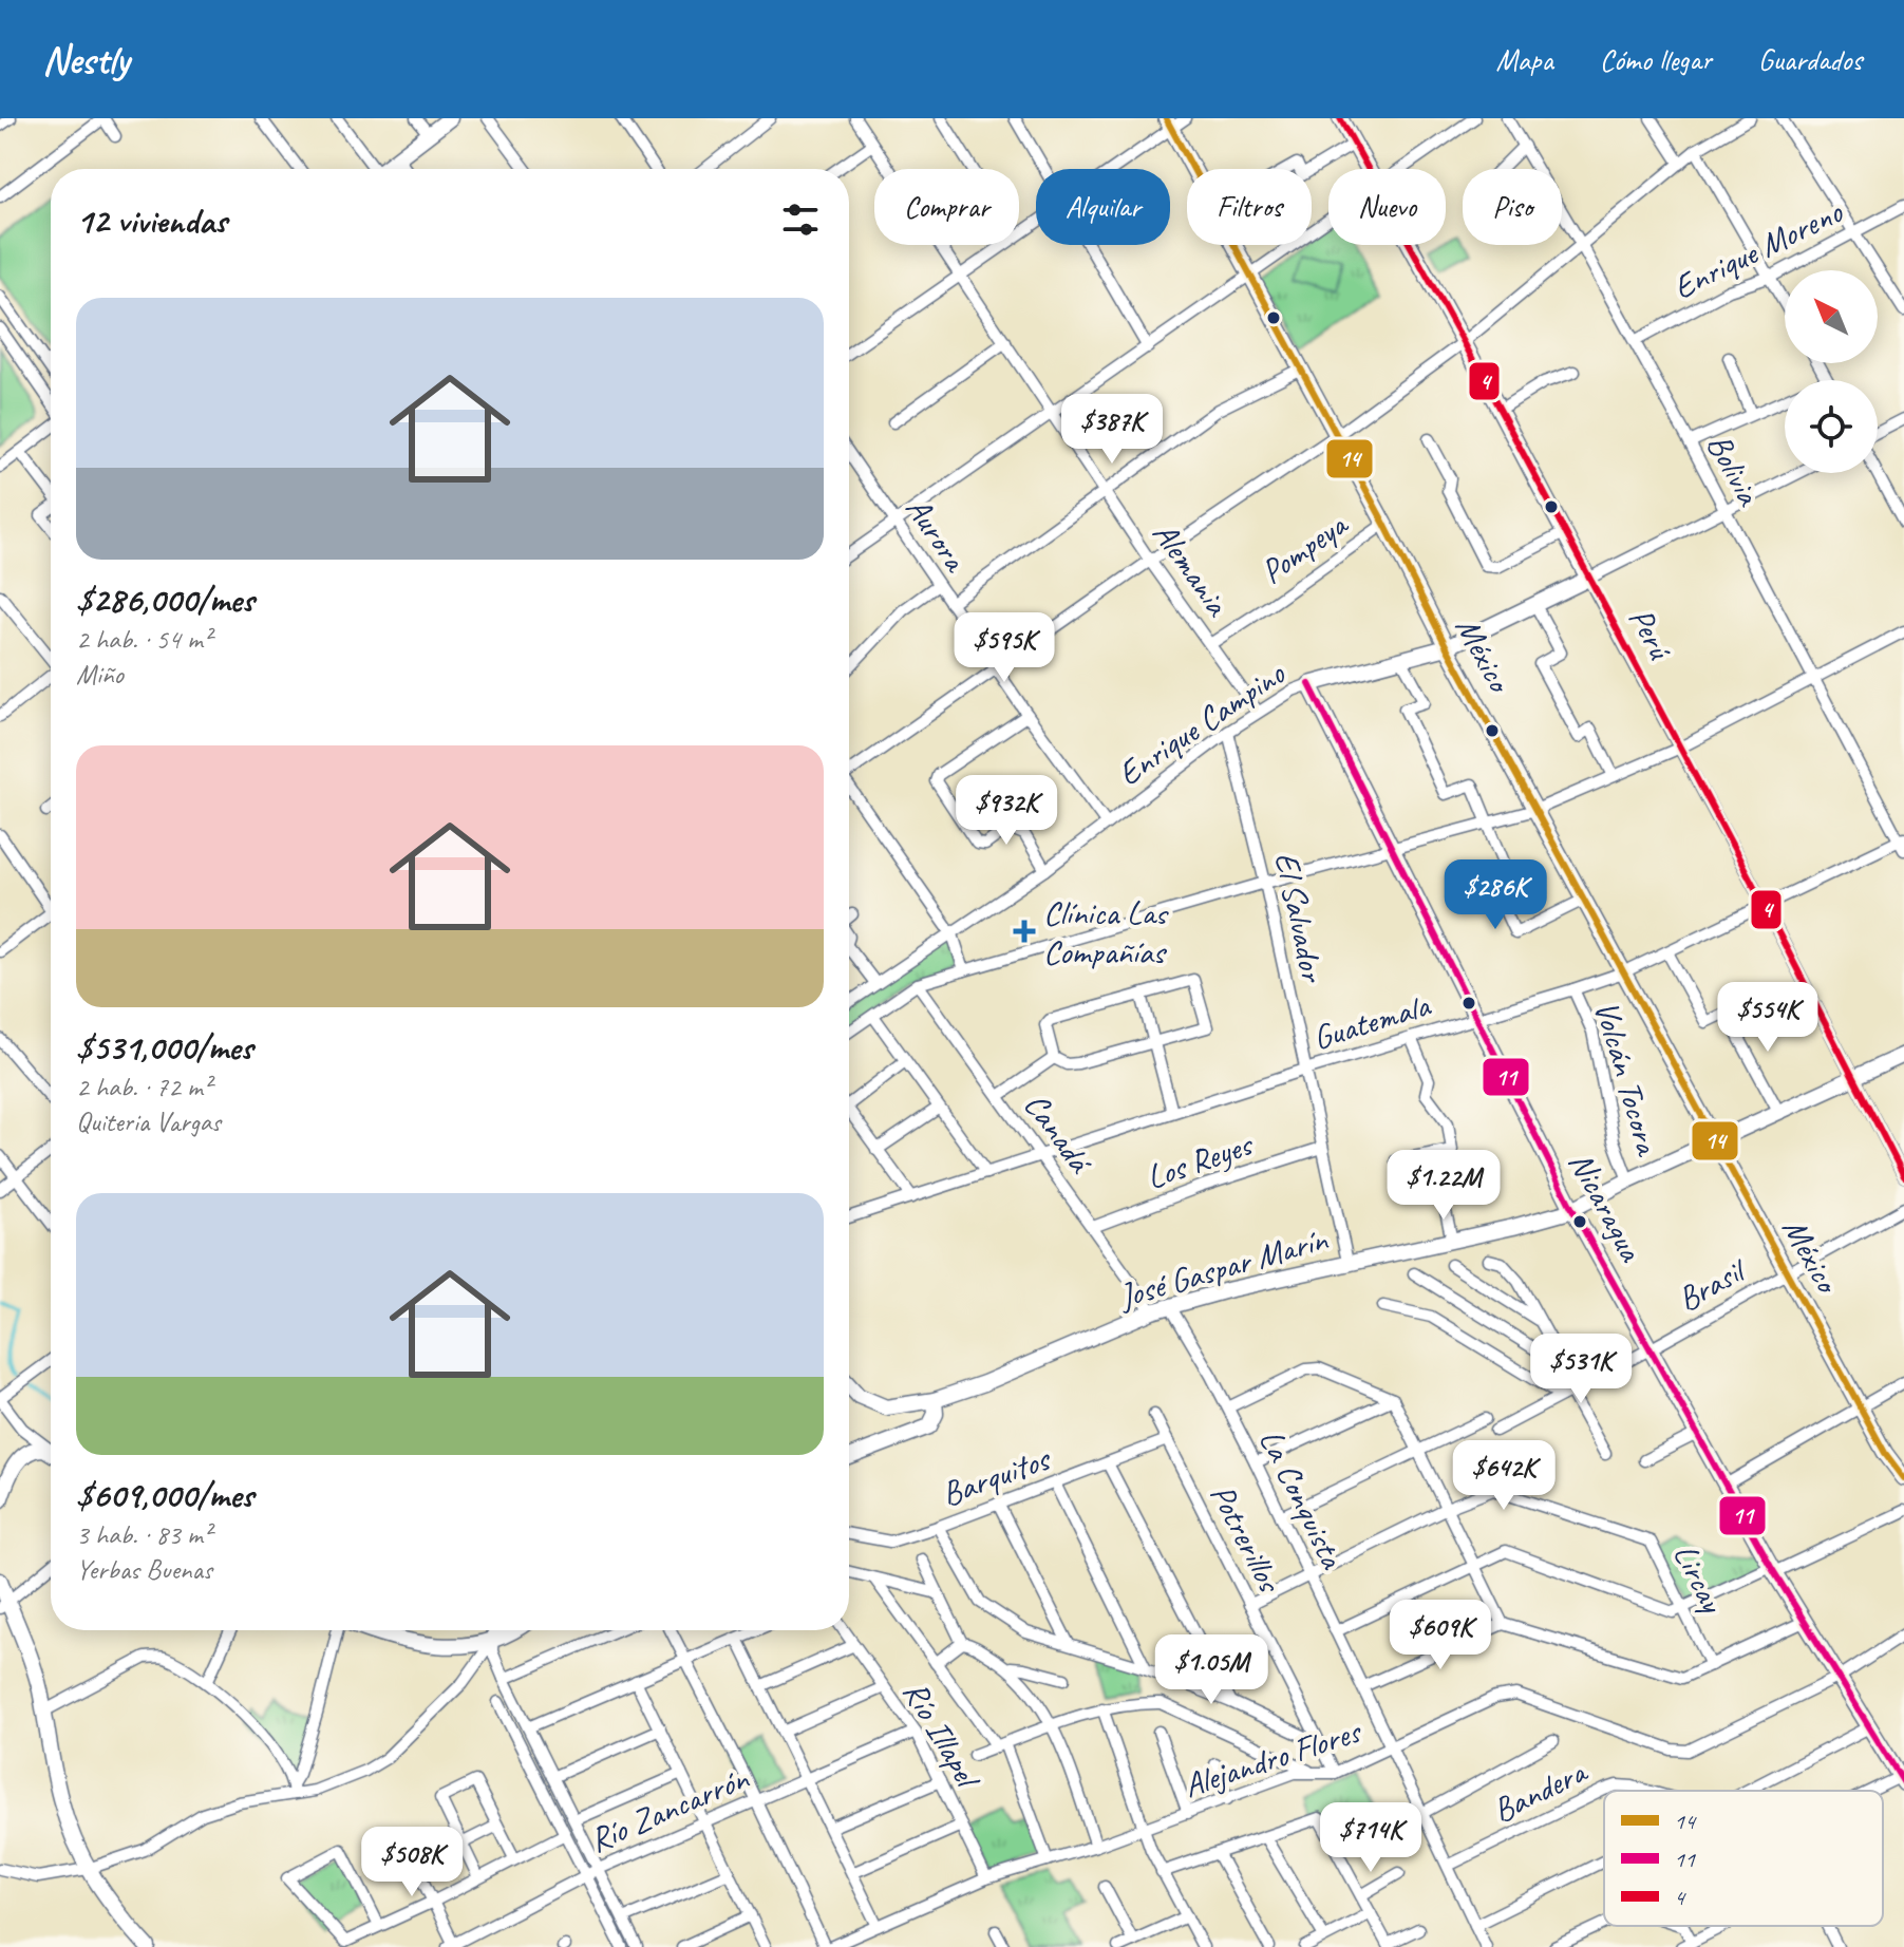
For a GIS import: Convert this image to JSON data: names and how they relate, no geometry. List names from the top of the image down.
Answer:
{
  "streets": {
    "main road": [
      "Perú",
      "México",
      "Enrique Campino",
      "Nicaragua",
      "José Gaspar Marín"
    ],
    "street": [
      "Enrique Moreno",
      "Bolivia",
      "Aurora",
      "Pompeya",
      "Alemania",
      "El Salvador",
      "Guatemala",
      "Volcán Tocora",
      "Canadá",
      "Los Reyes",
      "Brasil",
      "Barquitos",
      "La Conquista",
      "Potrerillos",
      "Lircay",
      "Río Illapel",
      "Alejandro Flores",
      "Bandera",
      "Río Zancarrón"
    ]
  },
  "crossings": [
    ["Enrique Moreno", "Bolivia"],
    ["Bolivia", "Enrique Campino"],
    ["Bolivia", "Guatemala"],
    ["Aurora", "Enrique Campino"],
    ["Pompeya", "Alemania"],
    ["Pompeya", "México"],
    ["Alemania", "Enrique Campino"],
    ["Perú", "Enrique Campino"],
    ["Perú", "Guatemala"],
    ["Perú", "José Gaspar Marín"],
    ["México", "Enrique Campino"],
    ["México", "Guatemala"],
    ["México", "José Gaspar Marín"],
    ["México", "Brasil"],
    ["Enrique Campino", "El Salvador"],
    ["Enrique Campino", "Nicaragua"],
    ["El Salvador", "Guatemala"],
    ["El Salvador", "Los Reyes"],
    ["El Salvador", "José Gaspar Marín"],
    ["Guatemala", "Volcán Tocora"],
    ["Guatemala", "Canadá"],
    ["Guatemala", "Nicaragua"],
    ["Volcán Tocora", "José Gaspar Marín"],
    ["Canadá", "Los Reyes"],
    ["Canadá", "José Gaspar Marín"],
    ["Nicaragua", "José Gaspar Marín"],
    ["Nicaragua", "Brasil"],
    ["Nicaragua", "Alejandro Flores"],
    ["José Gaspar Marín", "La Conquista"],
    ["Barquitos", "Potrerillos"],
    ["La Conquista", "Lircay"],
    ["La Conquista", "Alejandro Flores"],
    ["La Conquista", "Bandera"],
    ["Potrerillos", "Lircay"],
    ["Potrerillos", "Alejandro Flores"],
    ["Río Illapel", "Alejandro Flores"],
    ["Río Illapel", "Río Zancarrón"]
  ],
  "places": {
    "health": ["Clínica Las Compañías"]
  },
  "lines": ["transit line 14", "transit line 4", "transit line 11"],
  "legend": ["14", "11", "4"],
  "north": "top left",
  "page": {
    "header": "Nestly",
    "nav": ["Mapa", "Cómo llegar", "Guardados"],
    "chip": [
      "Comprar",
      "Alquilar",
      "Filtros",
      "Nuevo",
      "Piso"
    ],
    "heading": "12 viviendas",
    "list": [
      {
        "name": "$286,000/mes",
        "note": "2 hab. · 54 m² · Miño"
      },
      {
        "name": "$531,000/mes",
        "note": "2 hab. · 72 m² · Quiteria Vargas"
      },
      {
        "name": "$609,000/mes",
        "note": "3 hab. · 83 m² · Yerbas Buenas"
      }
    ],
    "price": [
      "$387K",
      "$595K",
      "$932K",
      "$286K",
      "$554K",
      "$1.22M",
      "$531K",
      "$642K",
      "$609K",
      "$1.05M",
      "$714K",
      "$508K"
    ]
  }
}
